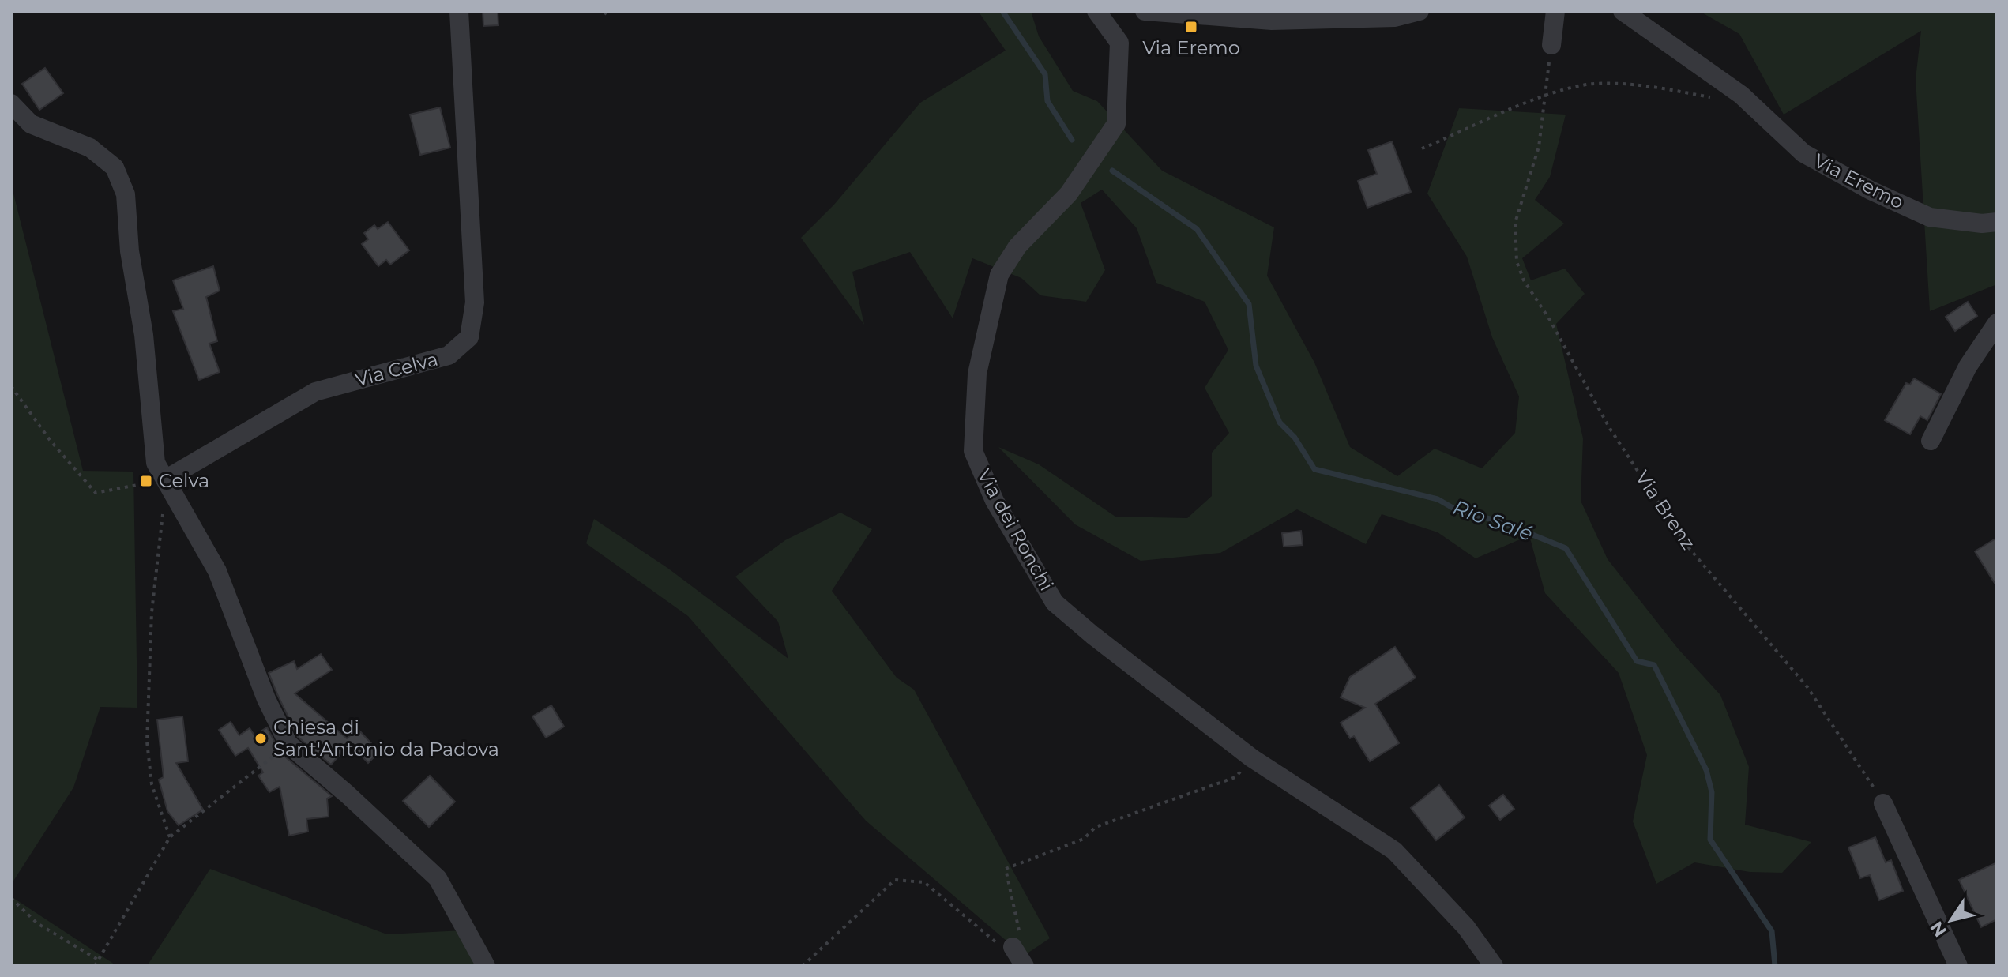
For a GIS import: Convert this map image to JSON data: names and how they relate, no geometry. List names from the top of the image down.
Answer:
{
  "streets": {
    "street": ["Via Eremo", "Via Celva", "Via dei Ronchi"],
    "path": ["Via Brenz"]
  },
  "water": ["Rio Salé"],
  "places": {
    "transit": ["Via Eremo", "Celva"],
    "other": ["Chiesa di Sant'Antonio da Padova"]
  },
  "north": "bottom left"
}
